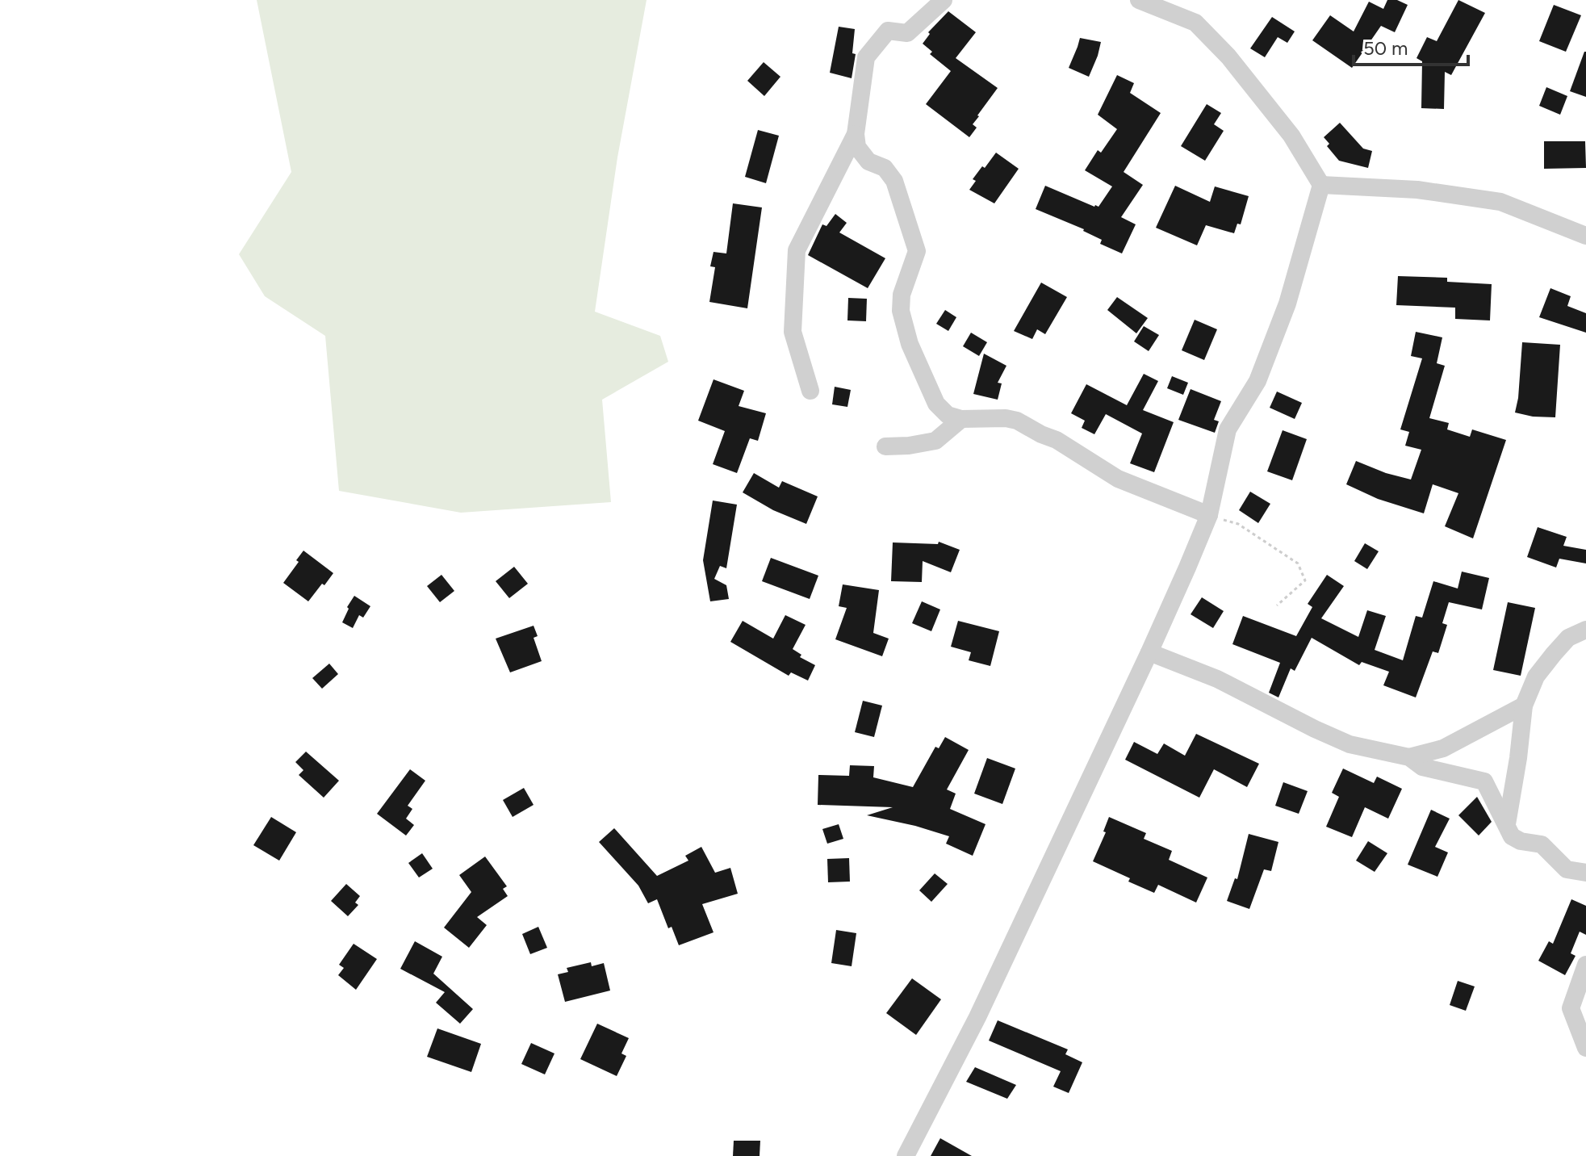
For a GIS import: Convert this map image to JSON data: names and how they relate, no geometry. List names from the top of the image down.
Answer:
{
  "scale_bar": "50 m"
}
